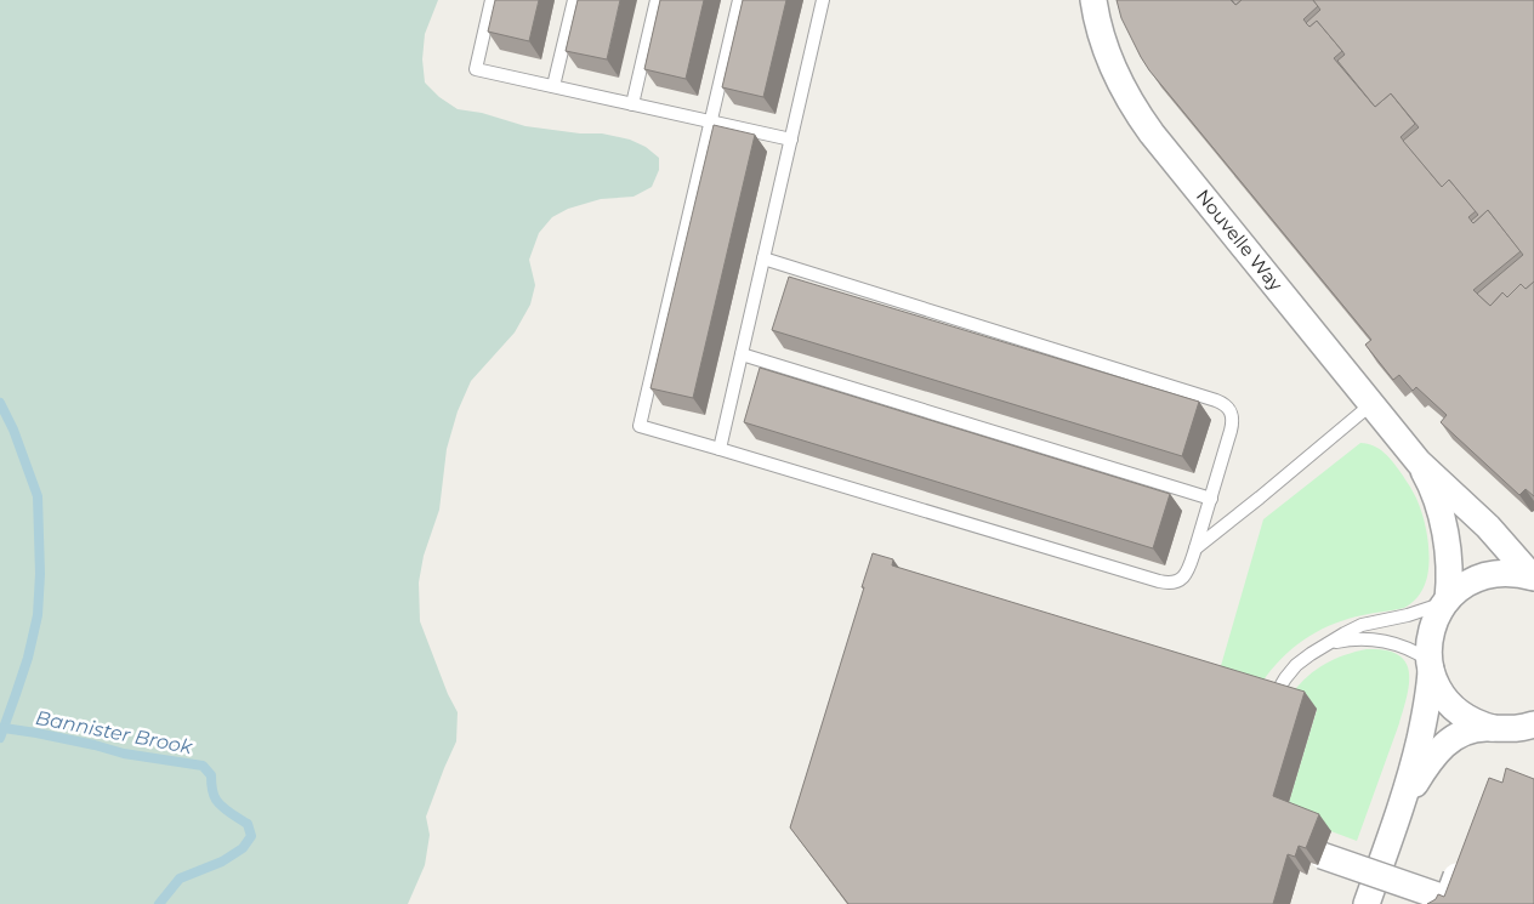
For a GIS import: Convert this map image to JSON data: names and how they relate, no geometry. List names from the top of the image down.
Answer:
{
  "streets": {
    "street": ["Nouvelle Way"]
  },
  "water": ["Bannister Brook"]
}
